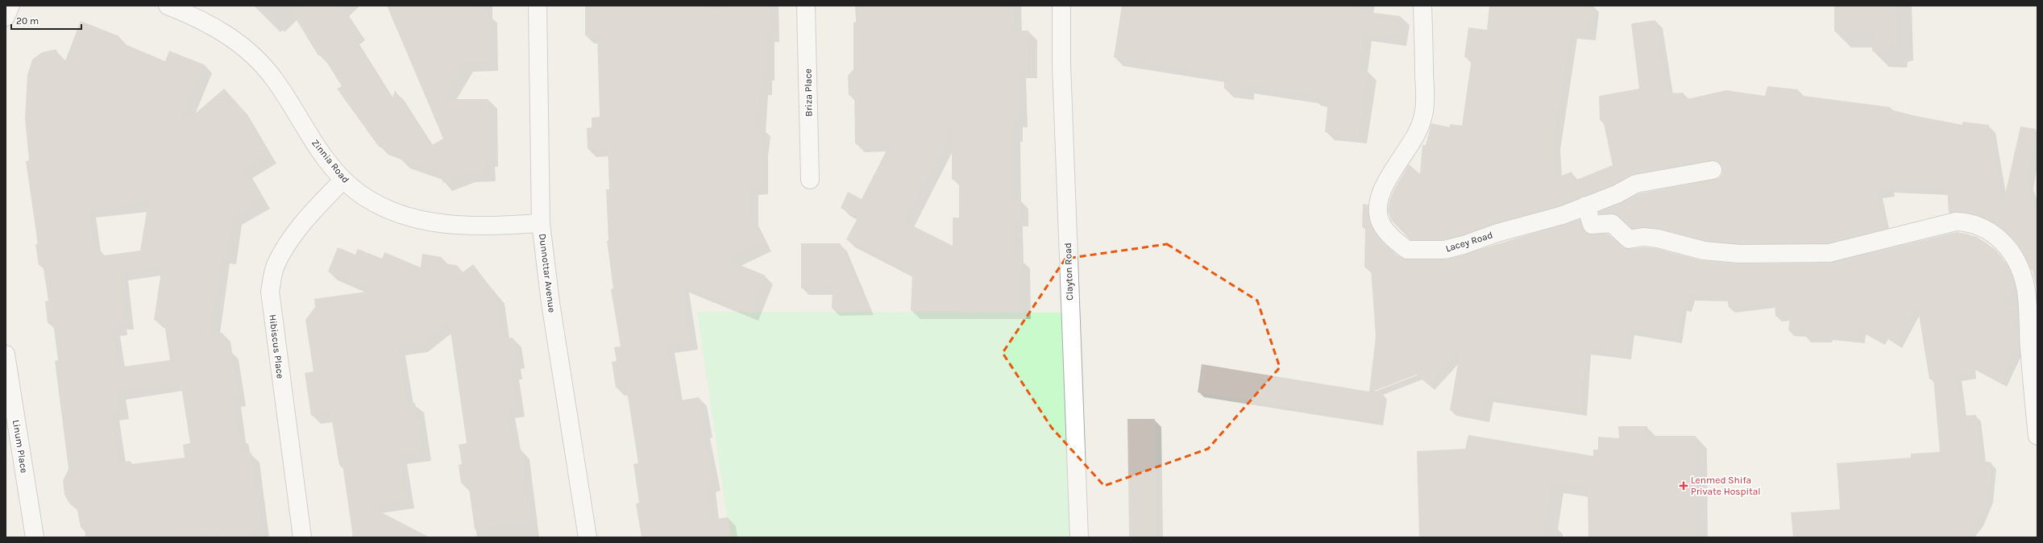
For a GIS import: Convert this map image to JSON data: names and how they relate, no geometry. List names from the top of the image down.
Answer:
{
  "streets": {
    "street": [
      "Briza Place",
      "Zinnia Road",
      "Lacey Road",
      "Clayton Road",
      "Dunnottar Avenue",
      "Hibiscus Place",
      "Linum Place"
    ]
  },
  "crossings": [
    ["Zinnia Road", "Dunnottar Avenue"],
    ["Zinnia Road", "Hibiscus Place"]
  ],
  "places": {
    "health": ["Lenmed Shifa Private Hospital"]
  },
  "scale_bar": "20 m"
}
